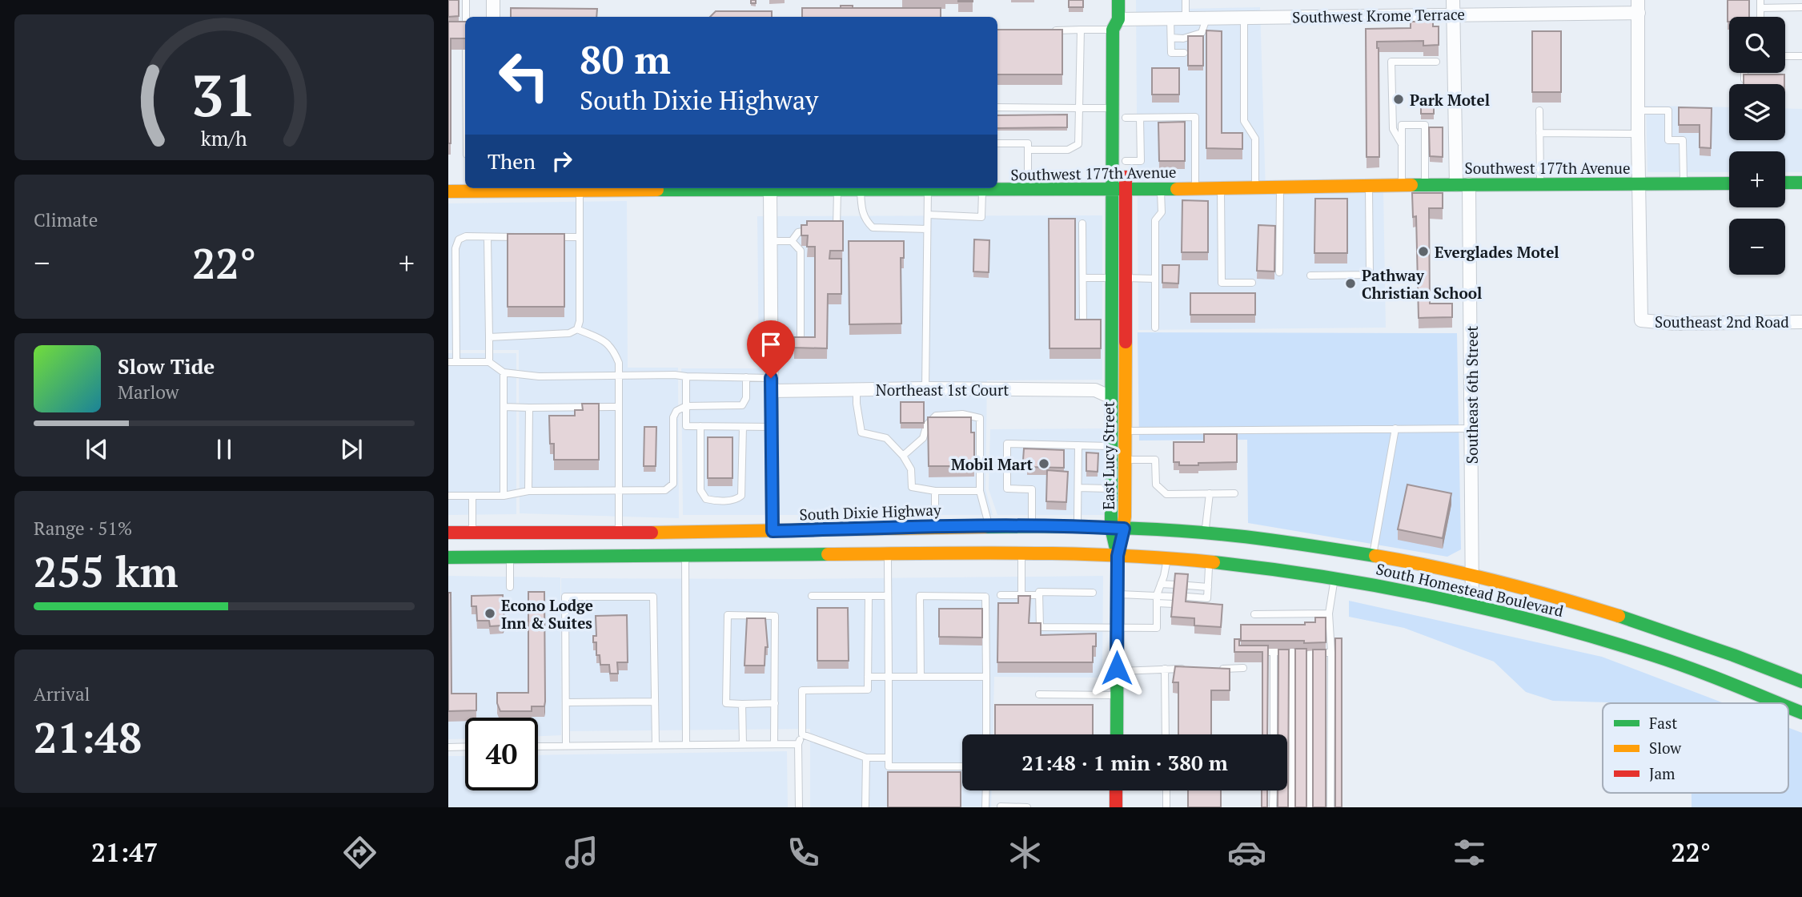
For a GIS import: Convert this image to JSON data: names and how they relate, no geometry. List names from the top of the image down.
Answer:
{
  "streets": {
    "main road": [
      "Southwest 177th Avenue",
      "East Lucy Street",
      "South Dixie Highway",
      "South Homestead Boulevard"
    ],
    "street": [
      "Southwest Krome Terrace",
      "Southeast 2nd Road",
      "Northeast 1st Court",
      "Southeast 6th Street"
    ]
  },
  "crossings": [
    ["Southwest Krome Terrace", "Southeast 6th Street"],
    ["Southwest Krome Terrace", "East Lucy Street"],
    ["Southwest 177th Avenue", "Southeast 2nd Road"],
    ["Southwest 177th Avenue", "Southeast 6th Street"],
    ["Southwest 177th Avenue", "East Lucy Street"],
    ["Northeast 1st Court", "East Lucy Street"],
    ["Southeast 6th Street", "South Homestead Boulevard"],
    ["East Lucy Street", "South Dixie Highway"],
    ["East Lucy Street", "South Homestead Boulevard"],
    ["South Dixie Highway", "South Homestead Boulevard"]
  ],
  "places": [
    "Park Motel",
    "Everglades Motel",
    "Pathway Christian School",
    "Mobil Mart",
    "Econo Lodge Inn & Suites"
  ],
  "legend": ["Fast", "Slow", "Jam"],
  "page": {
    "map_buttons": ["+", "−"],
    "turn": ["80 m", "South Dixie Highway"],
    "then": "Then",
    "tile": [
      "Climate",
      ["Range · 51%", "255 km"],
      ["Arrival", "21:48"]
    ],
    "heat": ["−", "22°", "+"],
    "song": ["Slow Tide", "Marlow"],
    "limit": "40",
    "trip": "21:48 · 1 min · 380 m",
    "tabs": ["21:47", "22°"],
    "gauge": ["31", "km/h"]
  }
}
